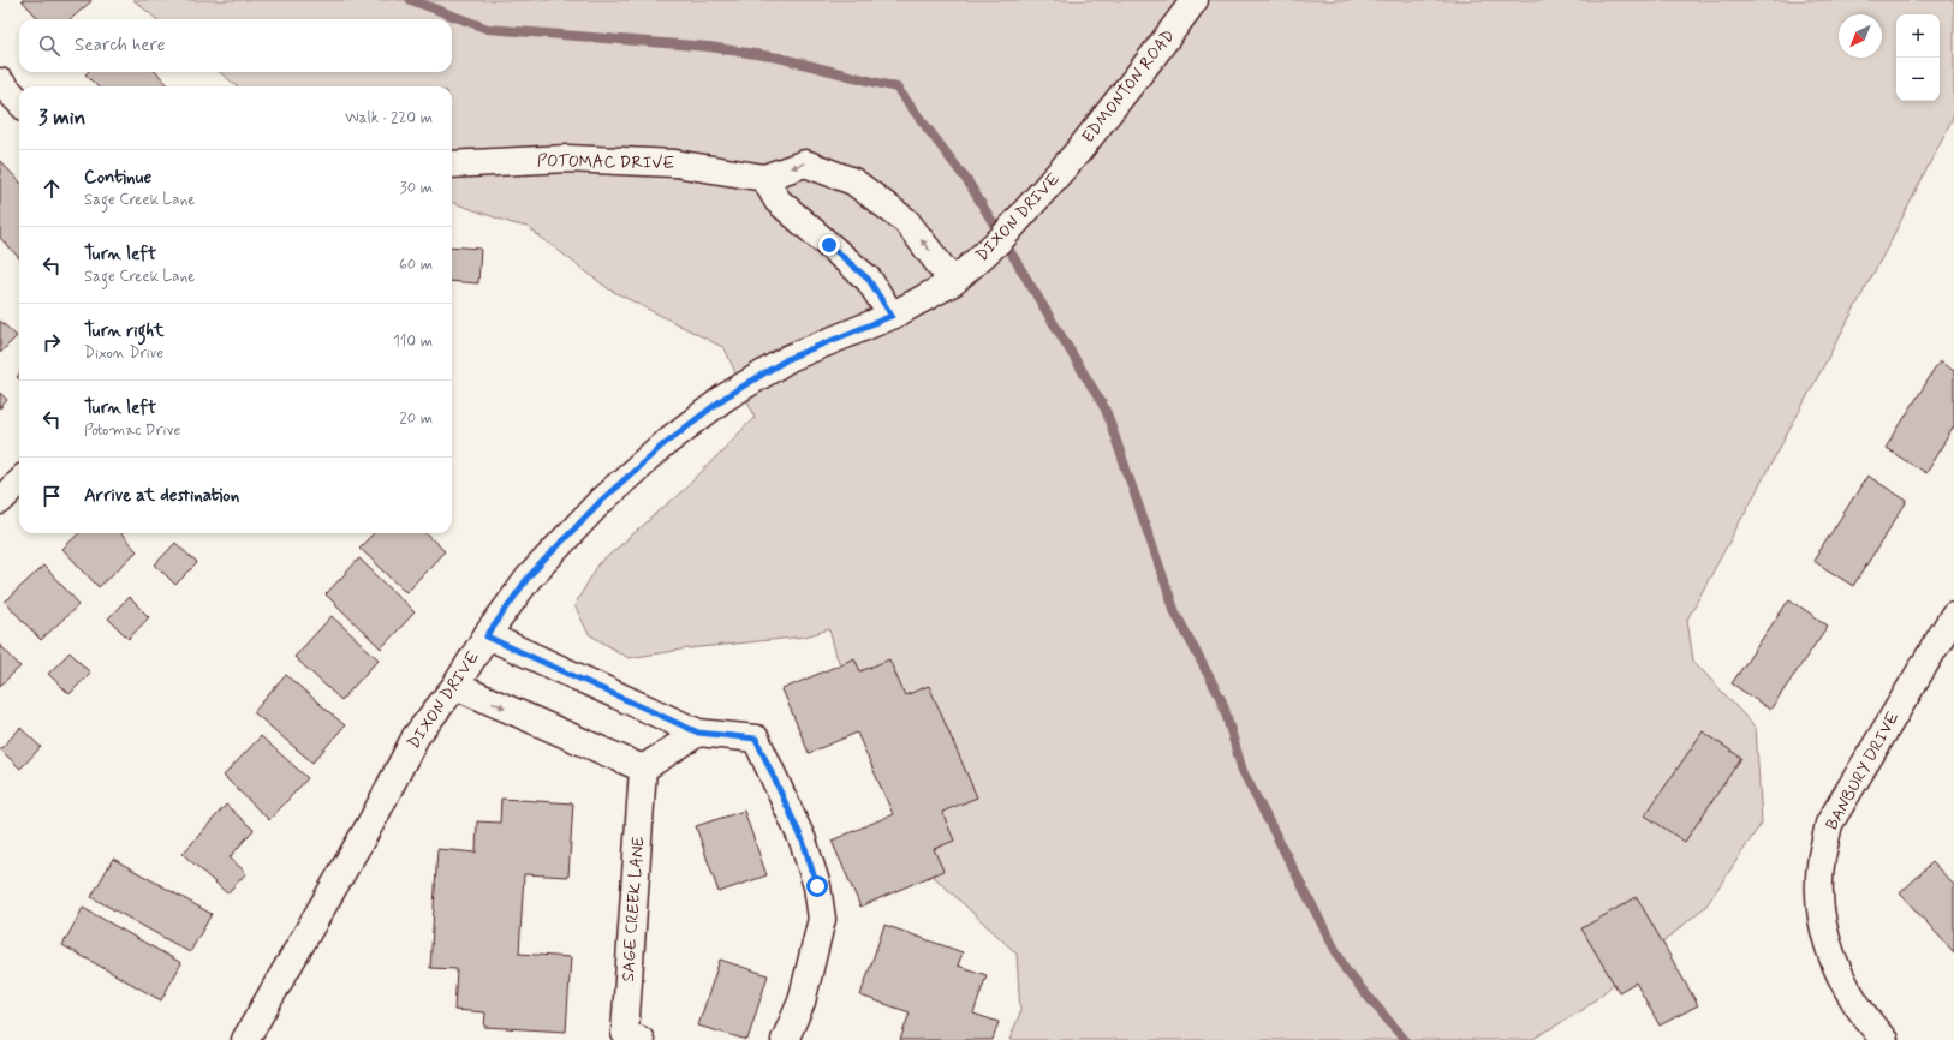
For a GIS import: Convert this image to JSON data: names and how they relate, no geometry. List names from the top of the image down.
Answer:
{
  "streets": {
    "street": [
      "EDMONTON ROAD",
      "POTOMAC DRIVE",
      "DIXON DRIVE",
      "BANBURY DRIVE",
      "SAGE CREEK LANE"
    ]
  },
  "crossings": [
    ["EDMONTON ROAD", "DIXON DRIVE"],
    ["POTOMAC DRIVE", "DIXON DRIVE"]
  ],
  "north": "bottom left",
  "page": {
    "map_buttons": ["+", "−"],
    "search": "Search here",
    "heading": ["3 min", "Walk · 220 m"],
    "list": [
      ["Continue", "Sage Creek Lane", "30 m"],
      ["Turn left", "Sage Creek Lane", "60 m"],
      ["Turn right", "Dixon Drive", "110 m"],
      ["Turn left", "Potomac Drive", "20 m"],
      "Arrive at destination"
    ]
  }
}
